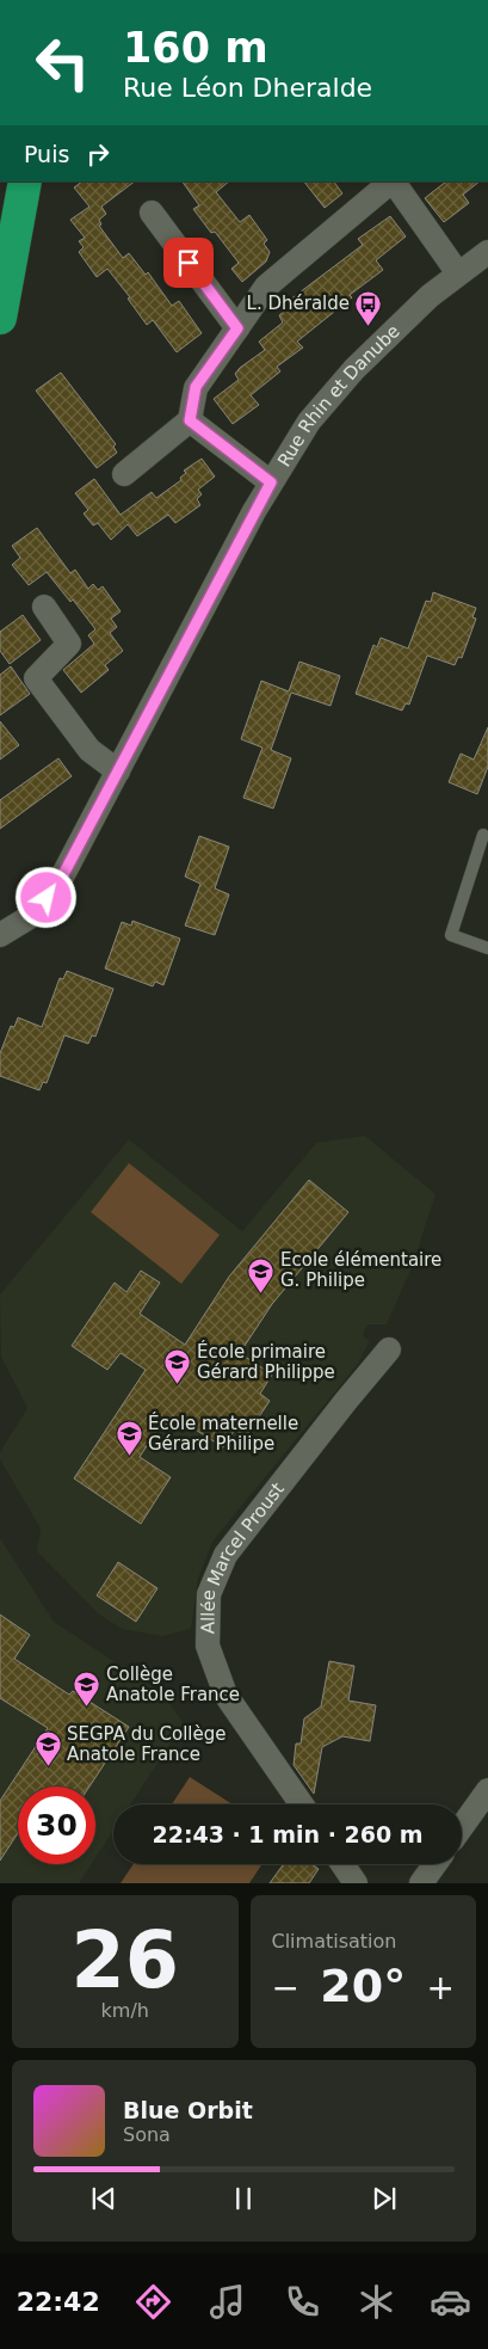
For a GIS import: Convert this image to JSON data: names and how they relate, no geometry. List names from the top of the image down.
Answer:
{
  "streets": {
    "street": ["Rue Rhin et Danube", "Allée Marcel Proust"]
  },
  "places": {
    "bus stop": ["L. Dhéralde"],
    "school or university": [
      "Ecole élémentaire G. Philipe",
      "École primaire Gérard Philippe",
      "École maternelle Gérard Philipe",
      "Collège Anatole France",
      "SEGPA du Collège Anatole France"
    ]
  },
  "page": {
    "turn": ["160 m", "Rue Léon Dheralde"],
    "then": "Puis",
    "limit": "30",
    "trip": "22:43 · 1 min · 260 m",
    "tile": [
      ["26", "km/h"],
      "Climatisation"
    ],
    "heat": ["−", "20°", "+"],
    "song": ["Blue Orbit", "Sona"],
    "tabs": "22:42"
  }
}
